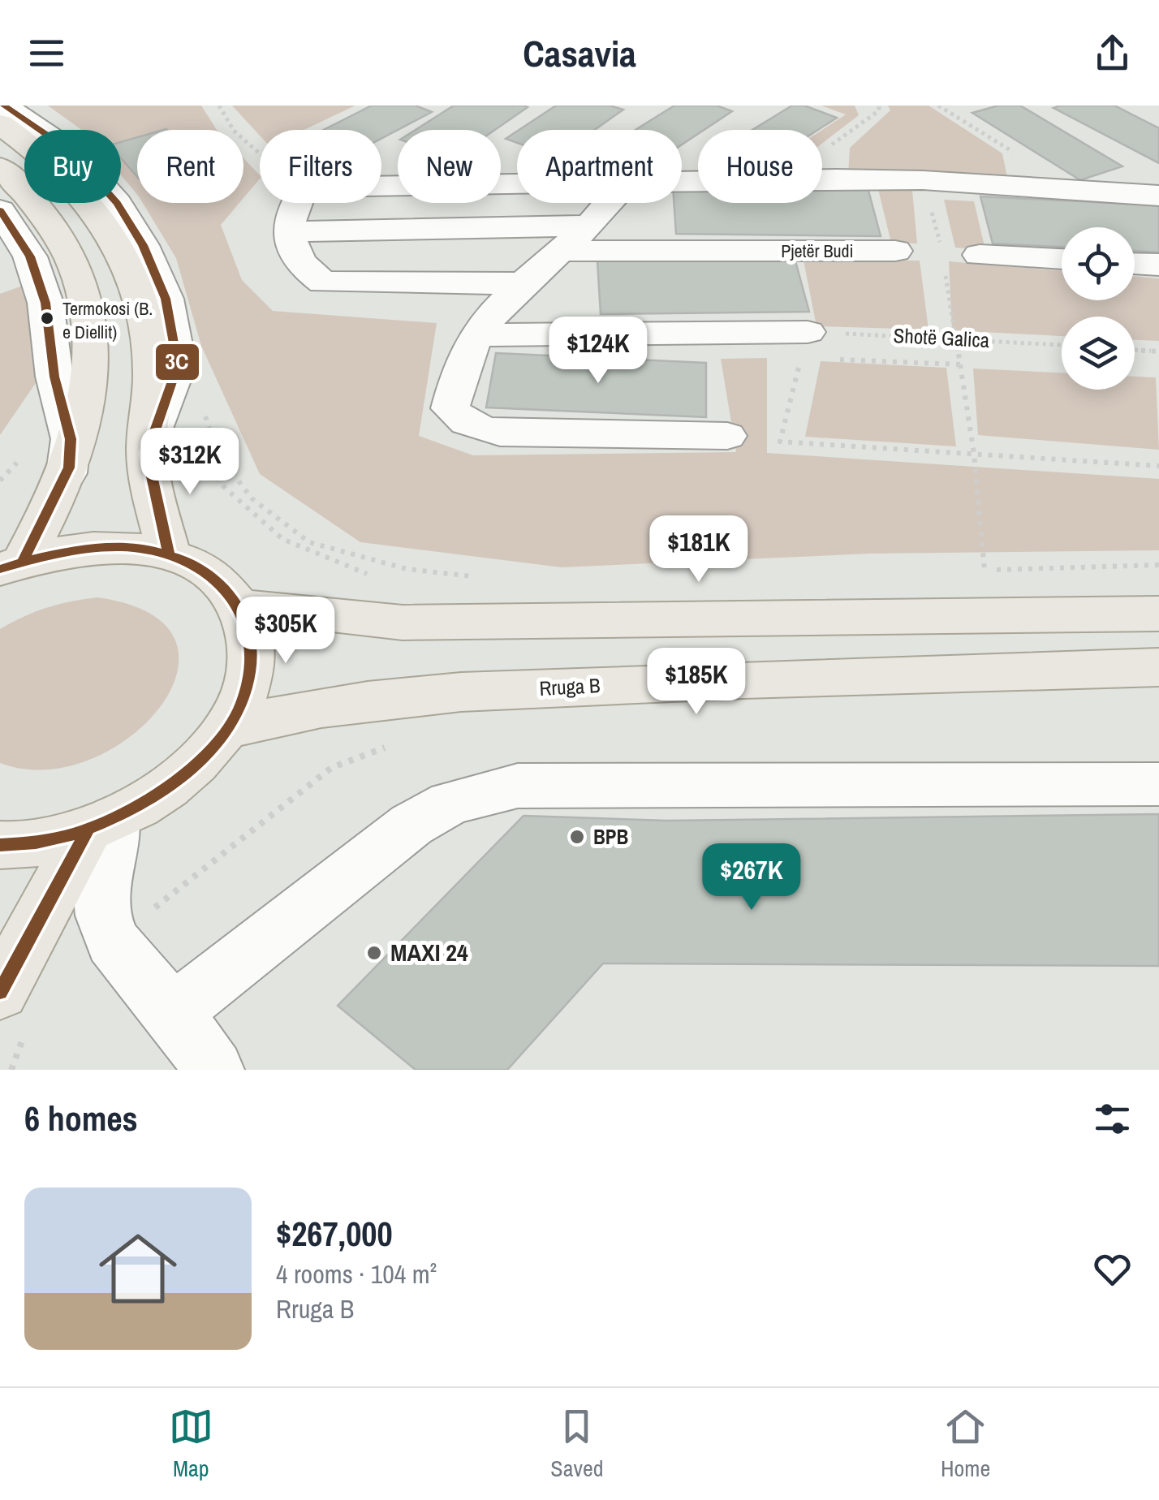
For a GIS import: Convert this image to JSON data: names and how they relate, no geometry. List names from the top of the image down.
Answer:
{
  "streets": {
    "main road": ["Rruga B"],
    "street": ["Pjetër Budi"],
    "path": ["Shotë Galica"]
  },
  "places": ["Termokosi (B. e Diellit)", "BPB", "MAXI 24"],
  "lines": ["transit line 3C"],
  "page": {
    "header": "Casavia",
    "chip": [
      "Buy",
      "Rent",
      "Filters",
      "New",
      "Apartment",
      "House"
    ],
    "price": [
      "$124K",
      "$312K",
      "$181K",
      "$305K",
      "$185K",
      "$267K"
    ],
    "heading": "6 homes",
    "list": [
      {
        "name": "$267,000",
        "note": "4 rooms · 104 m² · Rruga B"
      }
    ],
    "tabs": ["Map", "Saved", "Home"]
  }
}
